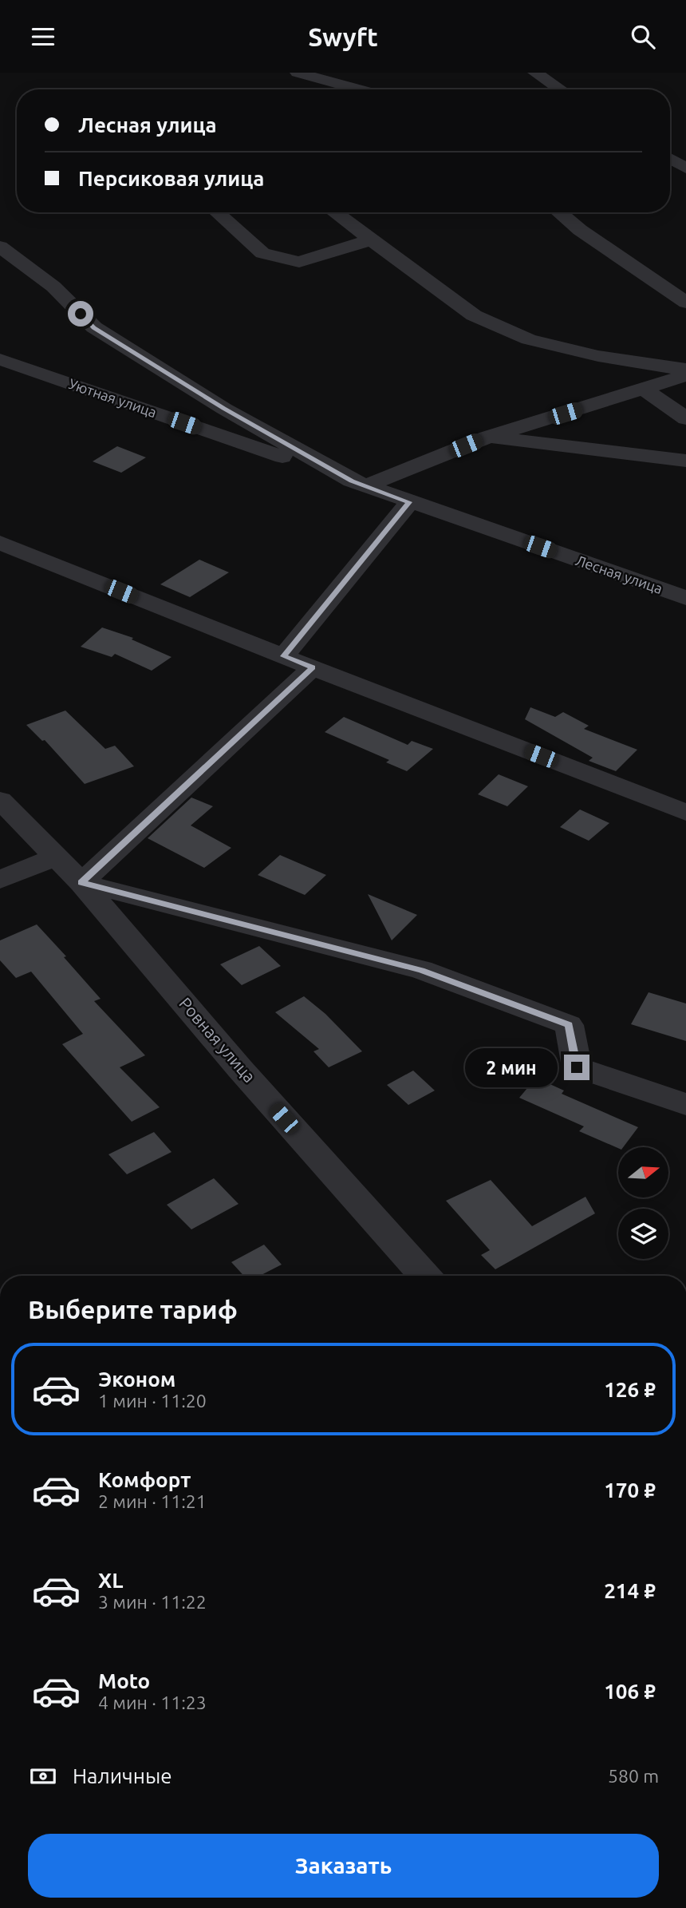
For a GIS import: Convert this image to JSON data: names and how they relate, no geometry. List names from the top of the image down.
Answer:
{
  "streets": {
    "street": ["Уютная улица", "Лесная улица", "Ровная улица"]
  },
  "crossings": [
    ["Уютная улица", "Лесная улица"]
  ],
  "north": "right",
  "page": {
    "header": "Swyft",
    "banner": ["Лесная улица", "Персиковая улица"],
    "bubble": "2 мин",
    "heading": "Выберите тариф",
    "list": [
      {
        "name": "Эконом",
        "note": "1 мин · 11:20",
        "value": "126 ₽"
      },
      {
        "name": "Комфорт",
        "note": "2 мин · 11:21",
        "value": "170 ₽"
      },
      {
        "name": "XL",
        "note": "3 мин · 11:22",
        "value": "214 ₽"
      },
      {
        "name": "Moto",
        "note": "4 мин · 11:23",
        "value": "106 ₽"
      }
    ],
    "pay": ["Наличные", "580 m"],
    "buttons": "Заказать"
  }
}
